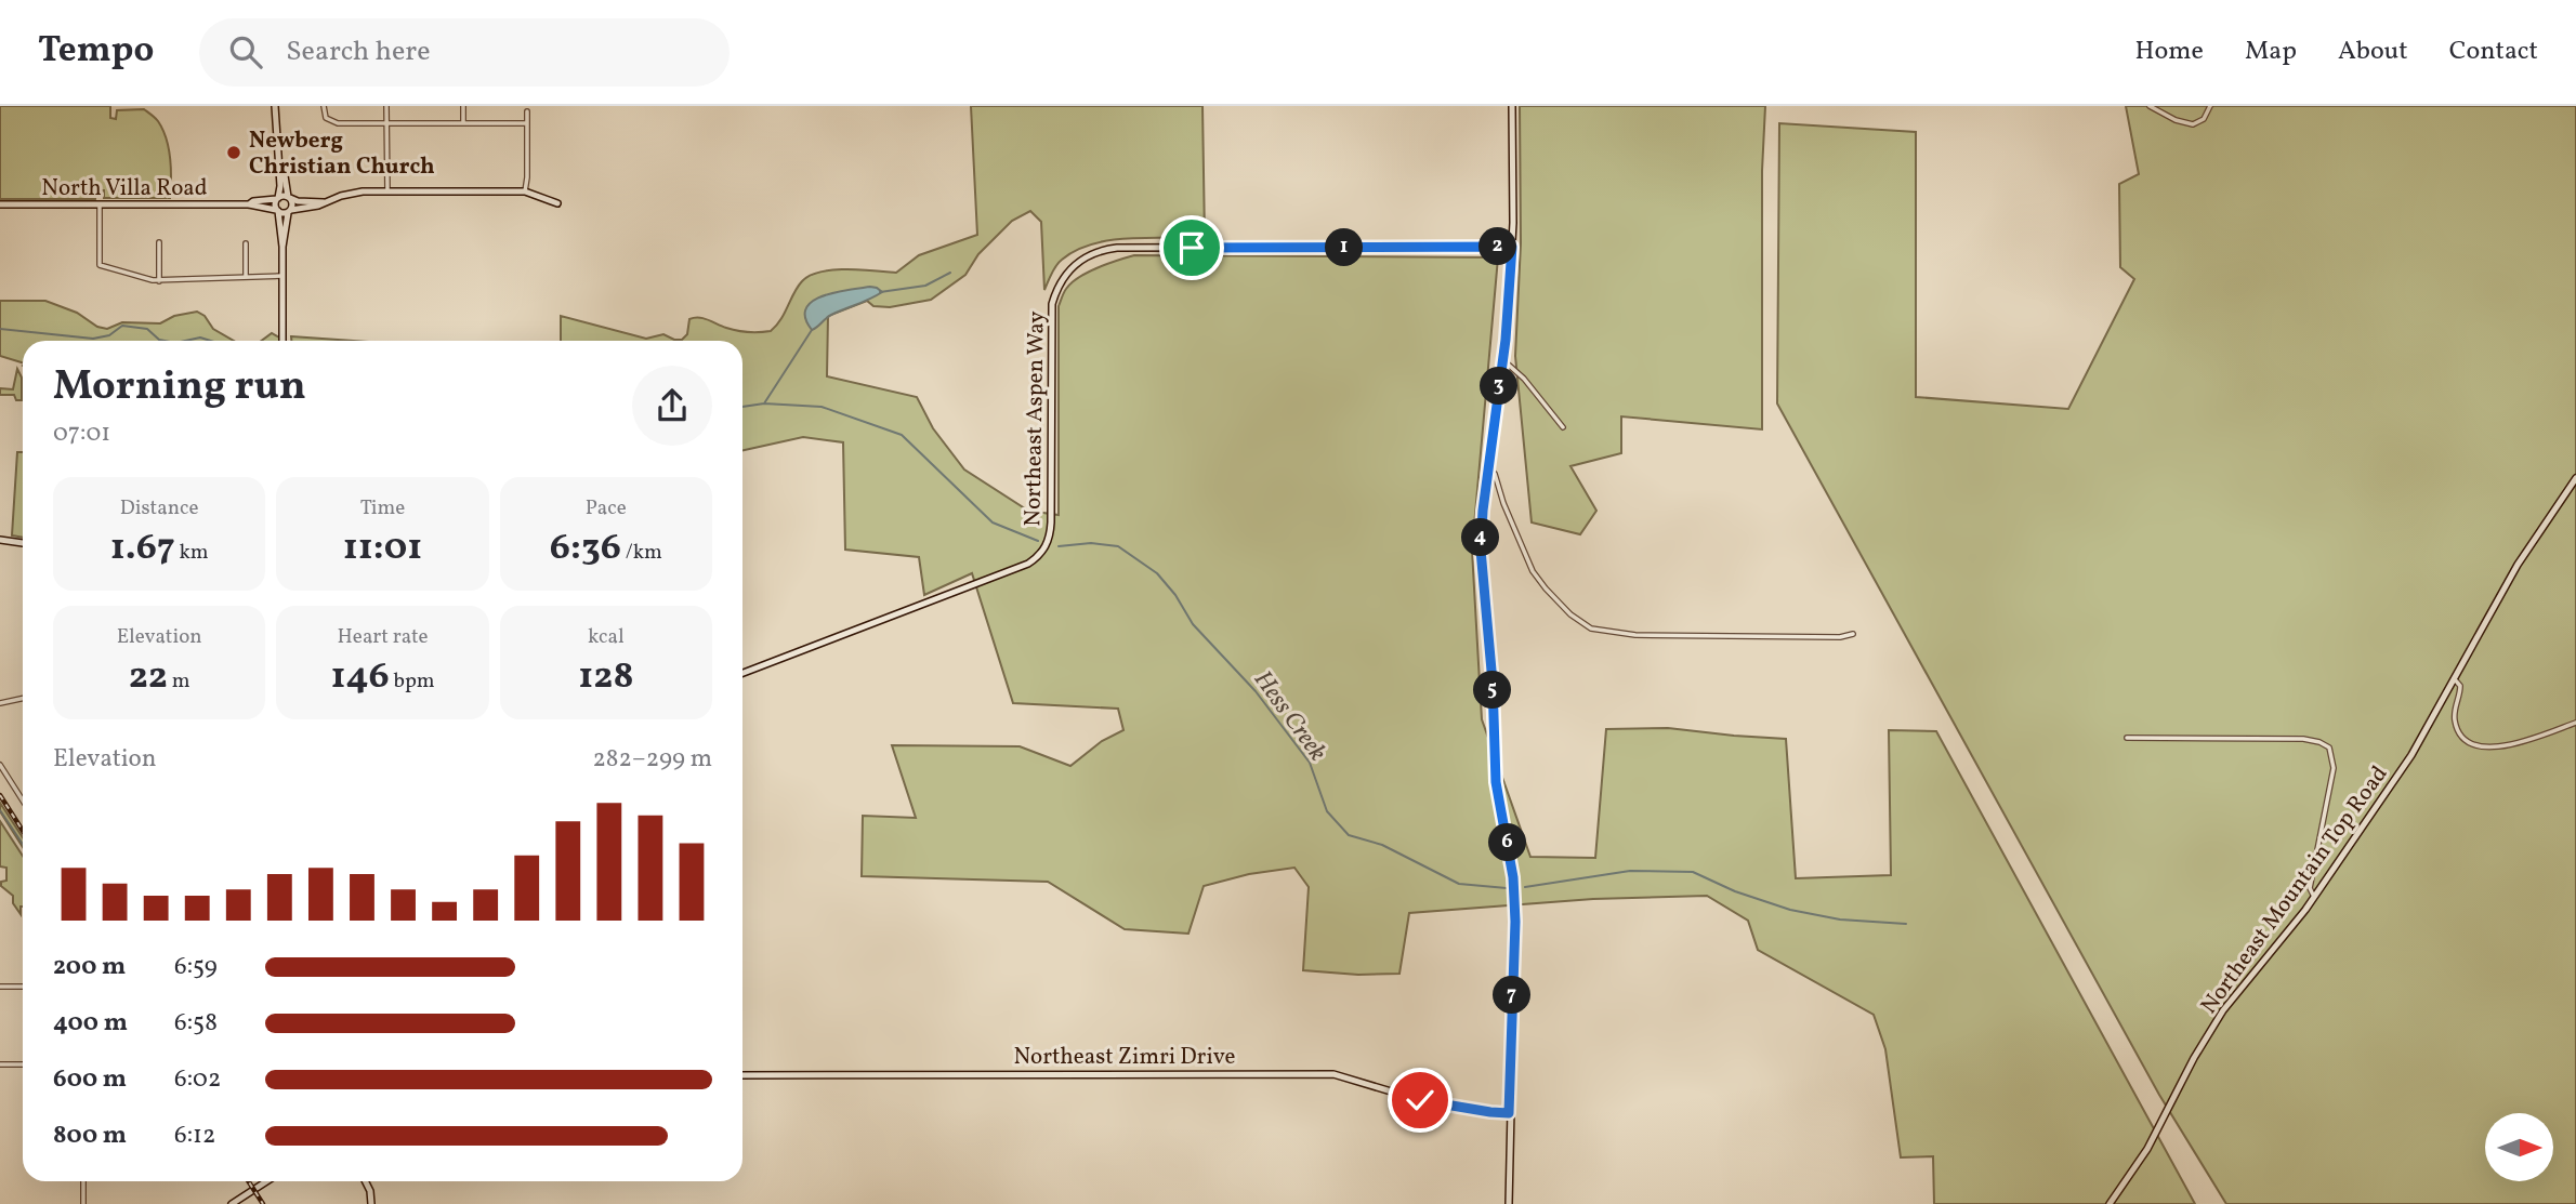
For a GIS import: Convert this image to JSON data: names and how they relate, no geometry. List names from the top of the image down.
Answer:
{
  "streets": {
    "street": [
      "North Villa Road",
      "Northeast Aspen Way",
      "Northeast Mountain Top Road",
      "Northeast Zimri Drive"
    ]
  },
  "water": ["Hess Creek"],
  "places": ["Newberg Christian Church"],
  "north": "right",
  "page": {
    "header": "Tempo",
    "search": "Search here",
    "nav": [
      "Home",
      "Map",
      "About",
      "Contact"
    ],
    "pins": [
      "2",
      "1",
      "3",
      "4",
      "5",
      "6",
      "7"
    ],
    "heading": ["Morning run", "07:01"],
    "stats": [
      ["Distance", "1.67 km"],
      ["Time", "11:01"],
      ["Pace", "6:36 /km"],
      ["Elevation", "22 m"],
      ["Heart rate", "146 bpm"],
      ["kcal", "128"]
    ],
    "chart": ["Elevation", "282–299 m"],
    "list": [
      {
        "name": "200 m",
        "note": "6:59"
      },
      {
        "name": "400 m",
        "note": "6:58"
      },
      {
        "name": "600 m",
        "note": "6:02"
      },
      {
        "name": "800 m",
        "note": "6:12"
      }
    ]
  }
}
